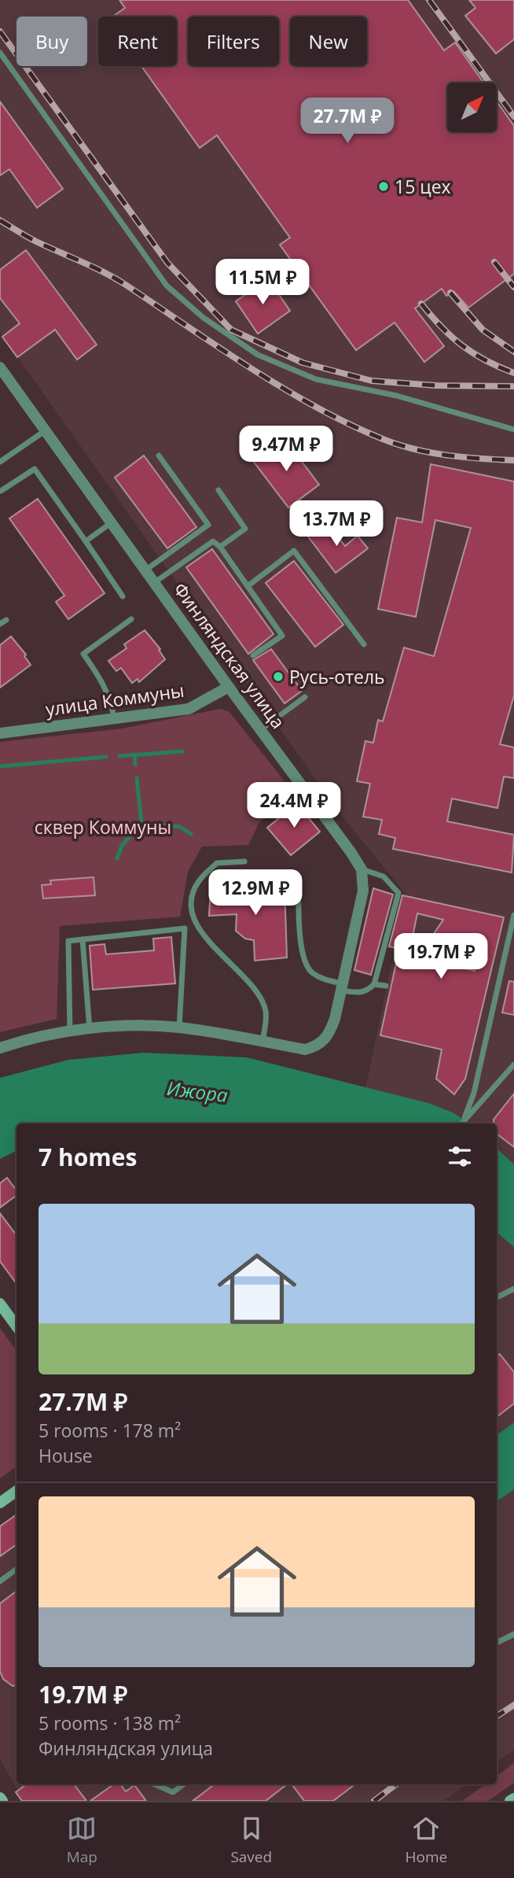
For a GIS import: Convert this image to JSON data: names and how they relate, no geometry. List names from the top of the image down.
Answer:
{
  "streets": {
    "street": ["Финляндская улица", "улица Коммуны"]
  },
  "crossings": [
    ["Финляндская улица", "улица Коммуны"]
  ],
  "water": ["Ижора"],
  "parks": ["сквер Коммуны"],
  "places": ["15 цех", "Русь-отель"],
  "north": "top right",
  "page": {
    "chip": [
      "Buy",
      "Rent",
      "Filters",
      "New"
    ],
    "price": [
      "27.7M ₽",
      "11.5M ₽",
      "9.47M ₽",
      "13.7M ₽",
      "24.4M ₽",
      "12.9M ₽",
      "19.7M ₽"
    ],
    "heading": "7 homes",
    "list": [
      {
        "name": "27.7M ₽",
        "note": "5 rooms · 178 m² · House"
      },
      {
        "name": "19.7M ₽",
        "note": "5 rooms · 138 m² · Финляндская улица"
      }
    ],
    "tabs": ["Map", "Saved", "Home"]
  }
}
